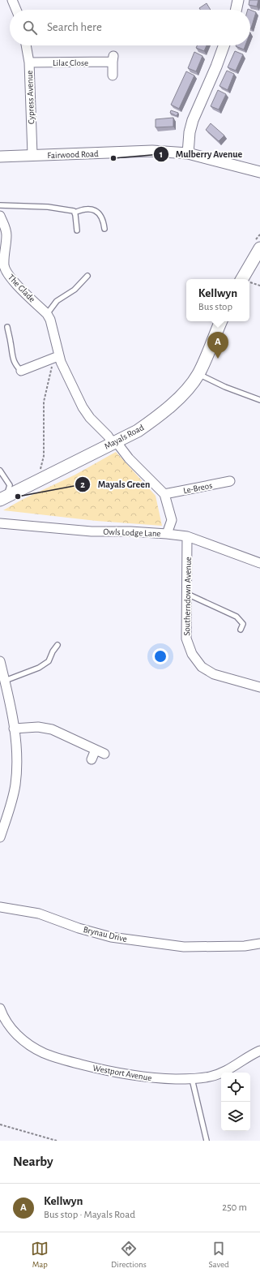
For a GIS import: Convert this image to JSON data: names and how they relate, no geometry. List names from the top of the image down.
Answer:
{
  "streets": {
    "main road": ["Mayals Road"],
    "street": [
      "Lilac Close",
      "Cypress Avenue",
      "Fairwood Road",
      "The Glade",
      "Le-Breos",
      "Owls Lodge Lane",
      "Southerndown Avenue",
      "Brynau Drive",
      "Westport Avenue"
    ]
  },
  "crossings": [
    ["Lilac Close", "Cypress Avenue"],
    ["Cypress Avenue", "Fairwood Road"],
    ["The Glade", "Mayals Road"],
    ["The Glade", "Le-Breos"],
    ["Owls Lodge Lane", "Southerndown Avenue"]
  ],
  "places": ["Mulberry Avenue", "Mayals Green"],
  "page": {
    "search": "Search here",
    "popup": ["Kellwyn", "Bus stop"],
    "pins": "A",
    "heading": "Nearby",
    "list": [
      {
        "mark": "A",
        "name": "Kellwyn",
        "note": "Bus stop · Mayals Road",
        "value": "250 m"
      }
    ],
    "nav": ["Map", "Directions", "Saved"]
  }
}
